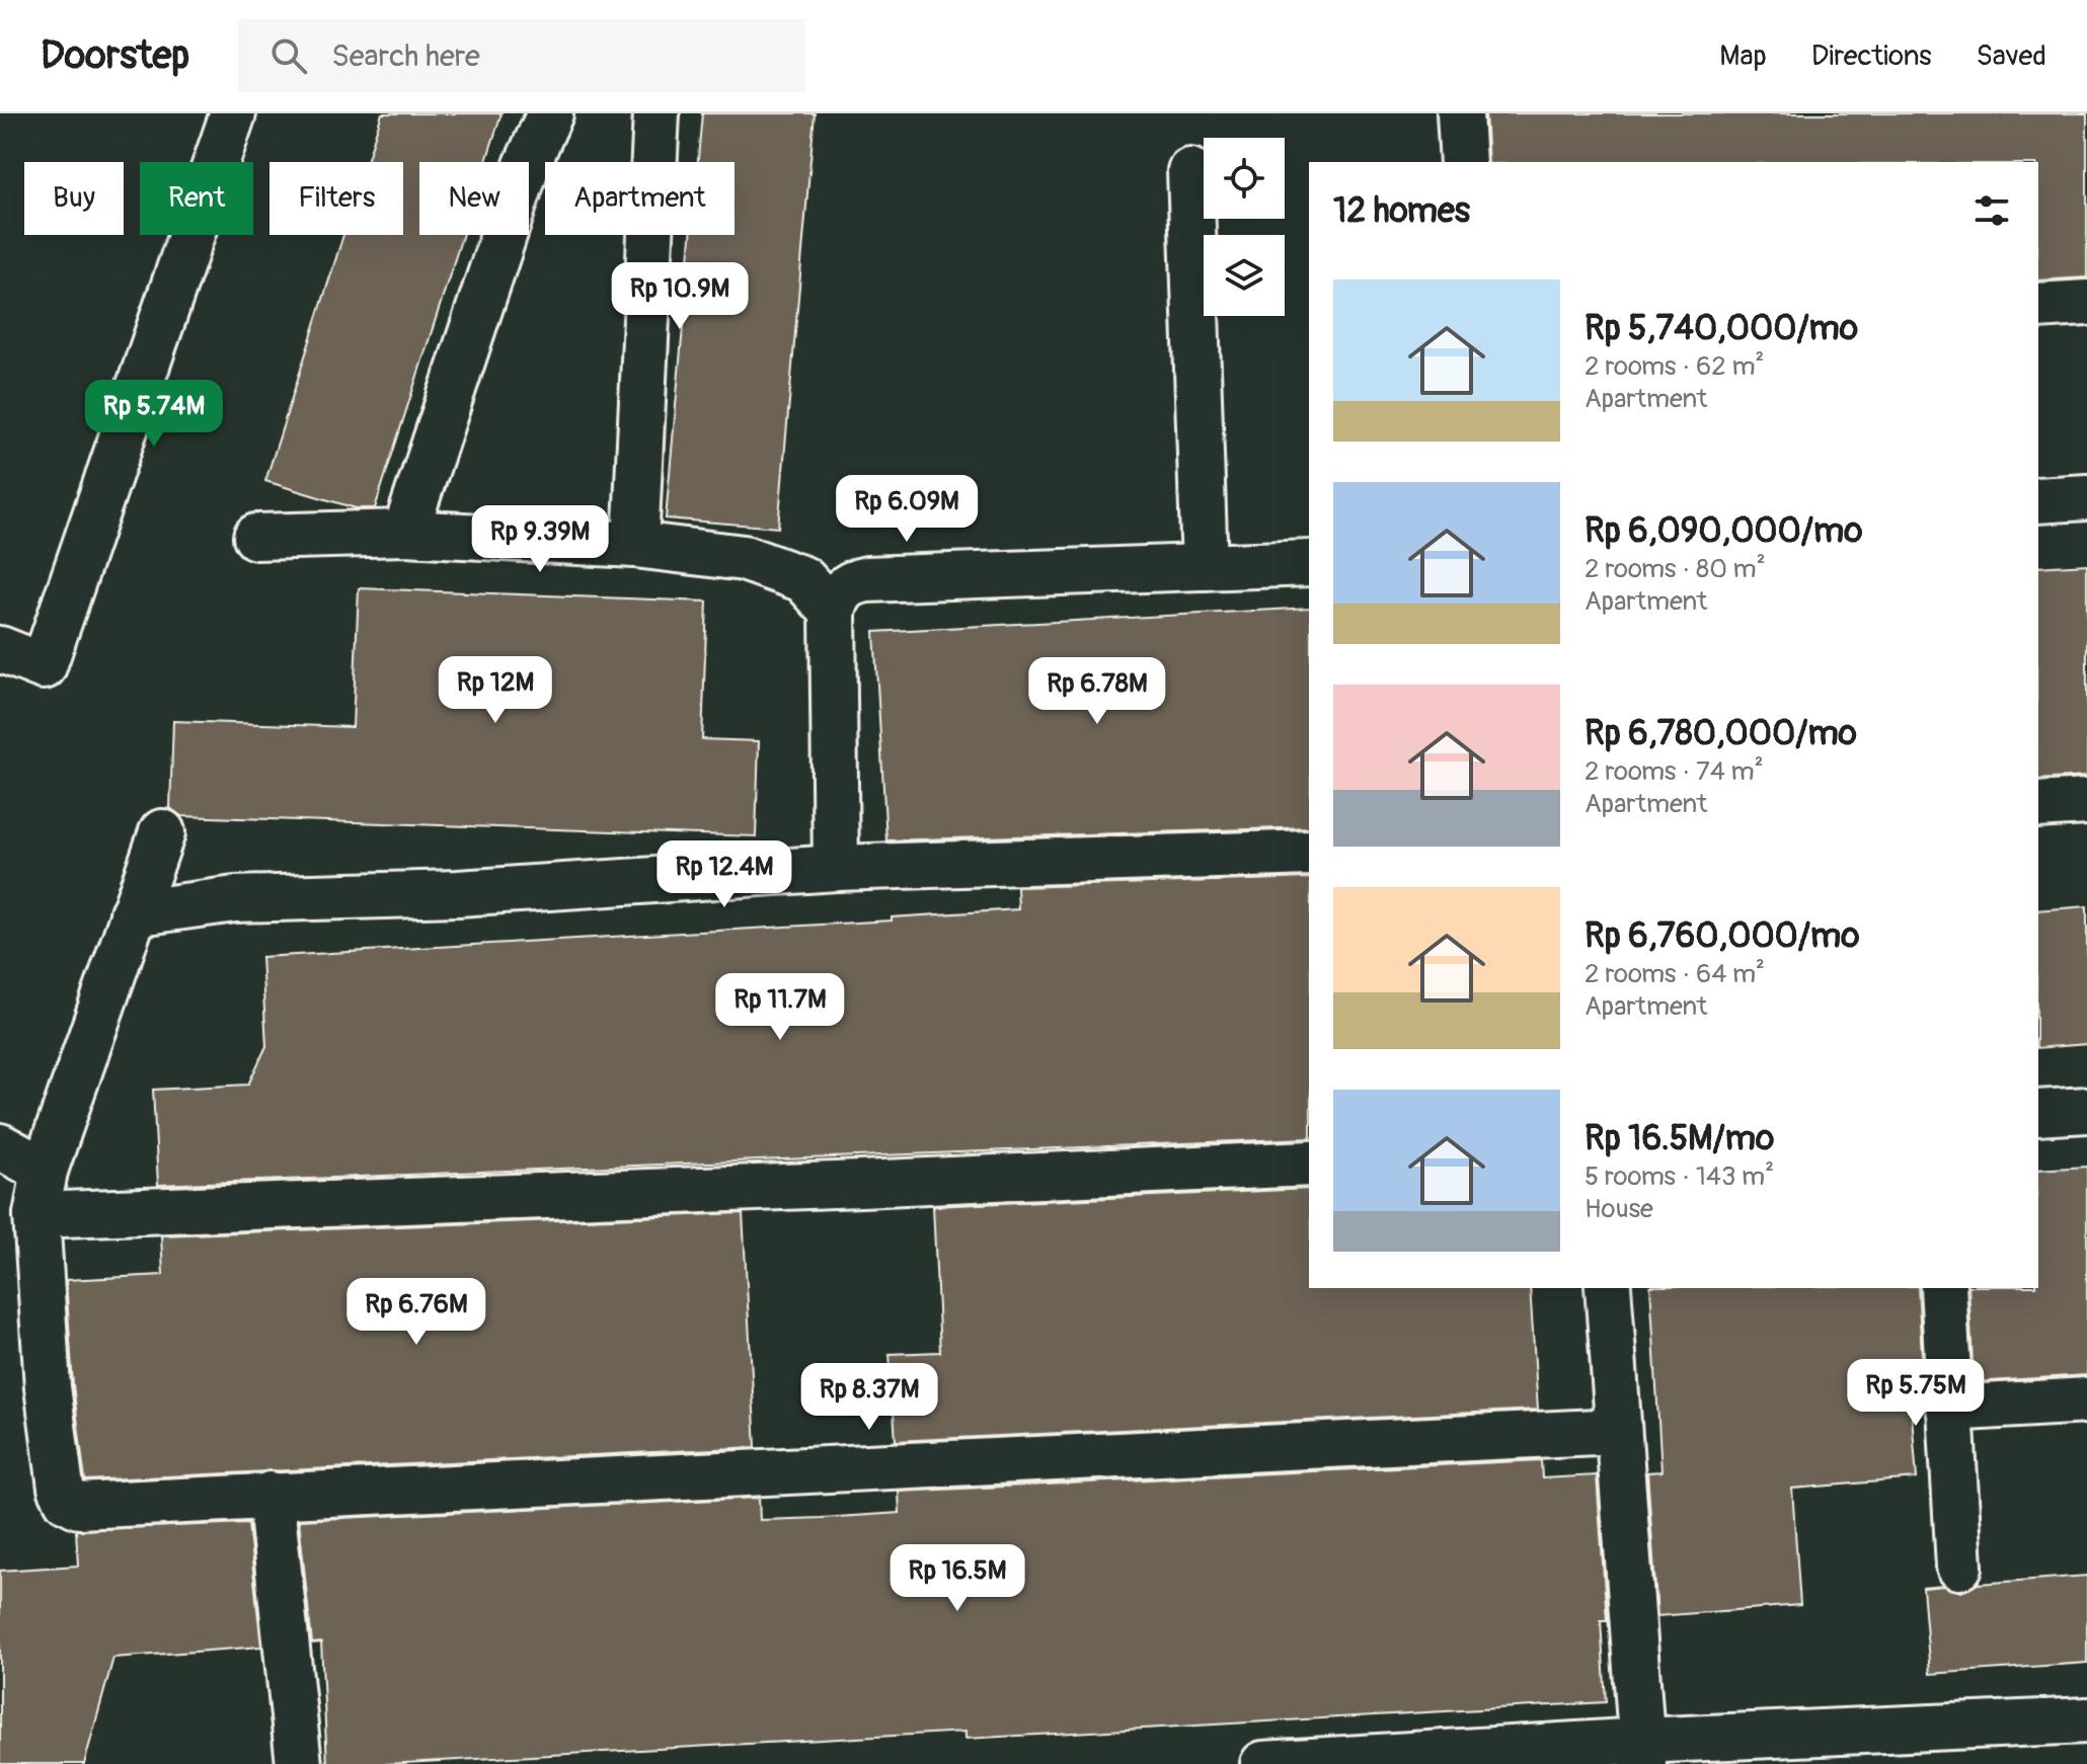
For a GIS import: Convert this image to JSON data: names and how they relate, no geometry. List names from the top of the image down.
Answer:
{
  "page": {
    "header": "Doorstep",
    "search": "Search here",
    "nav": ["Map", "Directions", "Saved"],
    "chip": [
      "Buy",
      "Rent",
      "Filters",
      "New",
      "Apartment"
    ],
    "heading": "12 homes",
    "list": [
      {
        "name": "Rp 5,740,000/mo",
        "note": "2 rooms · 62 m² · Apartment"
      },
      {
        "name": "Rp 6,090,000/mo",
        "note": "2 rooms · 80 m² · Apartment"
      },
      {
        "name": "Rp 6,780,000/mo",
        "note": "2 rooms · 74 m² · Apartment"
      },
      {
        "name": "Rp 6,760,000/mo",
        "note": "2 rooms · 64 m² · Apartment"
      },
      {
        "name": "Rp 16.5M/mo",
        "note": "5 rooms · 143 m² · House"
      }
    ],
    "price": [
      "Rp 10.9M",
      "Rp 5.74M",
      "Rp 6.09M",
      "Rp 9.39M",
      "Rp 12M",
      "Rp 6.78M",
      "Rp 12.4M",
      "Rp 11.7M",
      "Rp 6.76M",
      "Rp 5.75M",
      "Rp 8.37M",
      "Rp 16.5M"
    ]
  }
}
